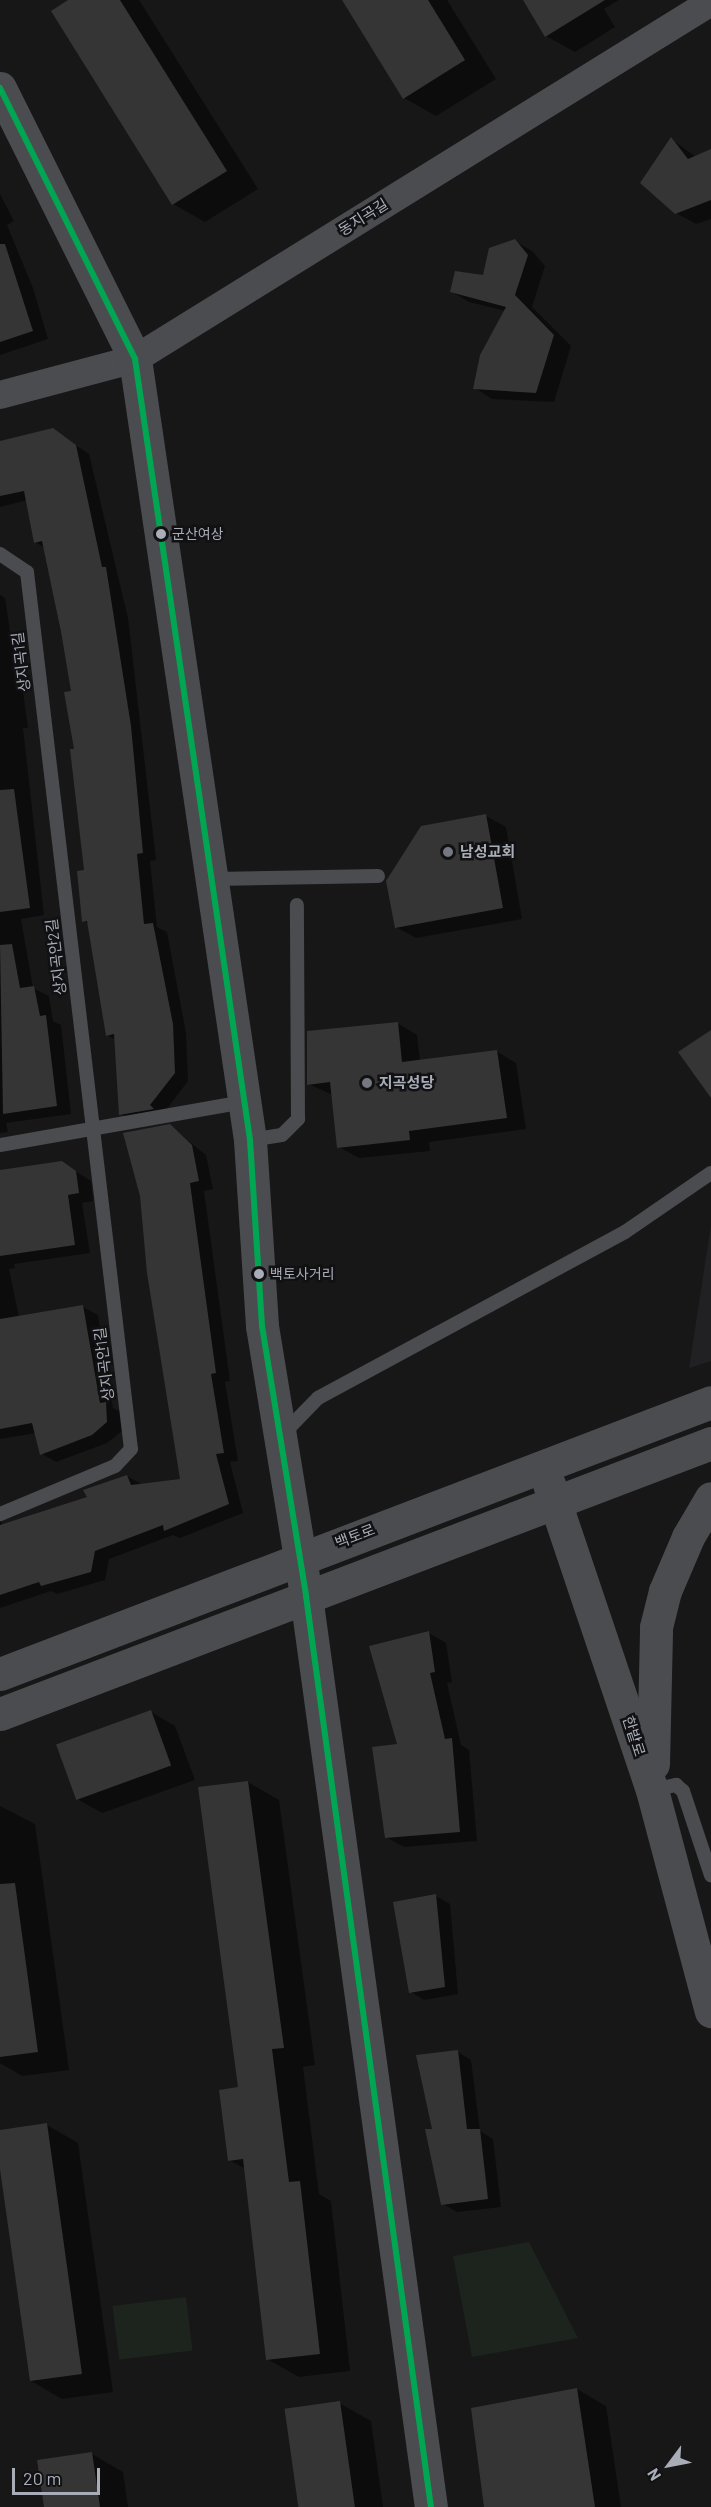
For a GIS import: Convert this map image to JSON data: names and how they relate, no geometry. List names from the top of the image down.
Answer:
{
  "streets": {
    "street": ["동지곡길", "백토로", "한밭로"],
    "lane": ["상지곡1길", "상지곡안2길", "상지곡안1길"]
  },
  "crossings": [
    ["상지곡1길", "상지곡안2길"],
    ["상지곡안2길", "상지곡안1길"],
    ["백토로", "한밭로"]
  ],
  "places": [
    "군산여상",
    "남성교회",
    "지곡성당",
    "백토사거리"
  ],
  "scale_bar": "20 m",
  "north": "bottom left"
}
